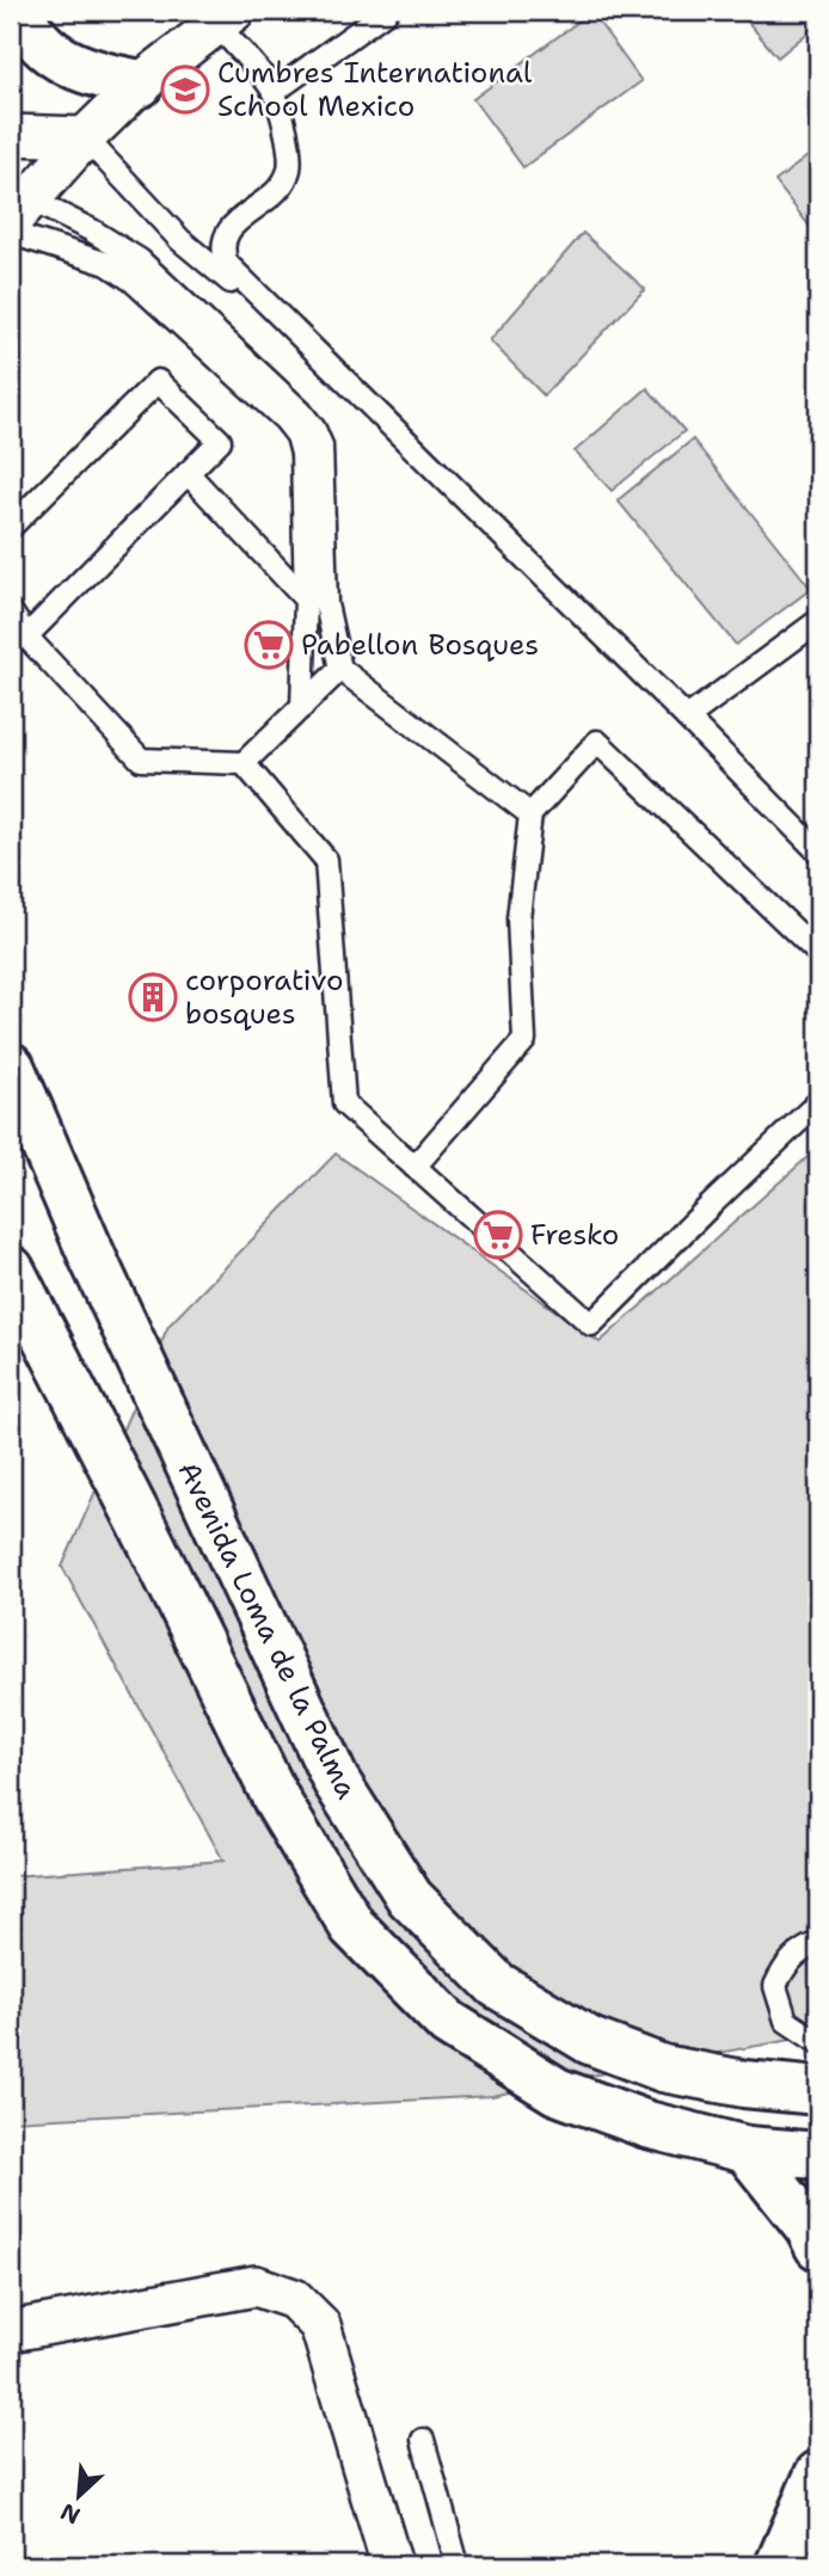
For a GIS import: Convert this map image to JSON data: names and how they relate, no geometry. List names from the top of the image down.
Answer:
{
  "streets": {
    "main road": ["Avenida Loma de la Palma"]
  },
  "places": {
    "school or university": ["Cumbres International School Mexico"],
    "supermarket": ["Pabellon Bosques", "Fresko"],
    "building": ["corporativo bosques"]
  },
  "north": "bottom left"
}
